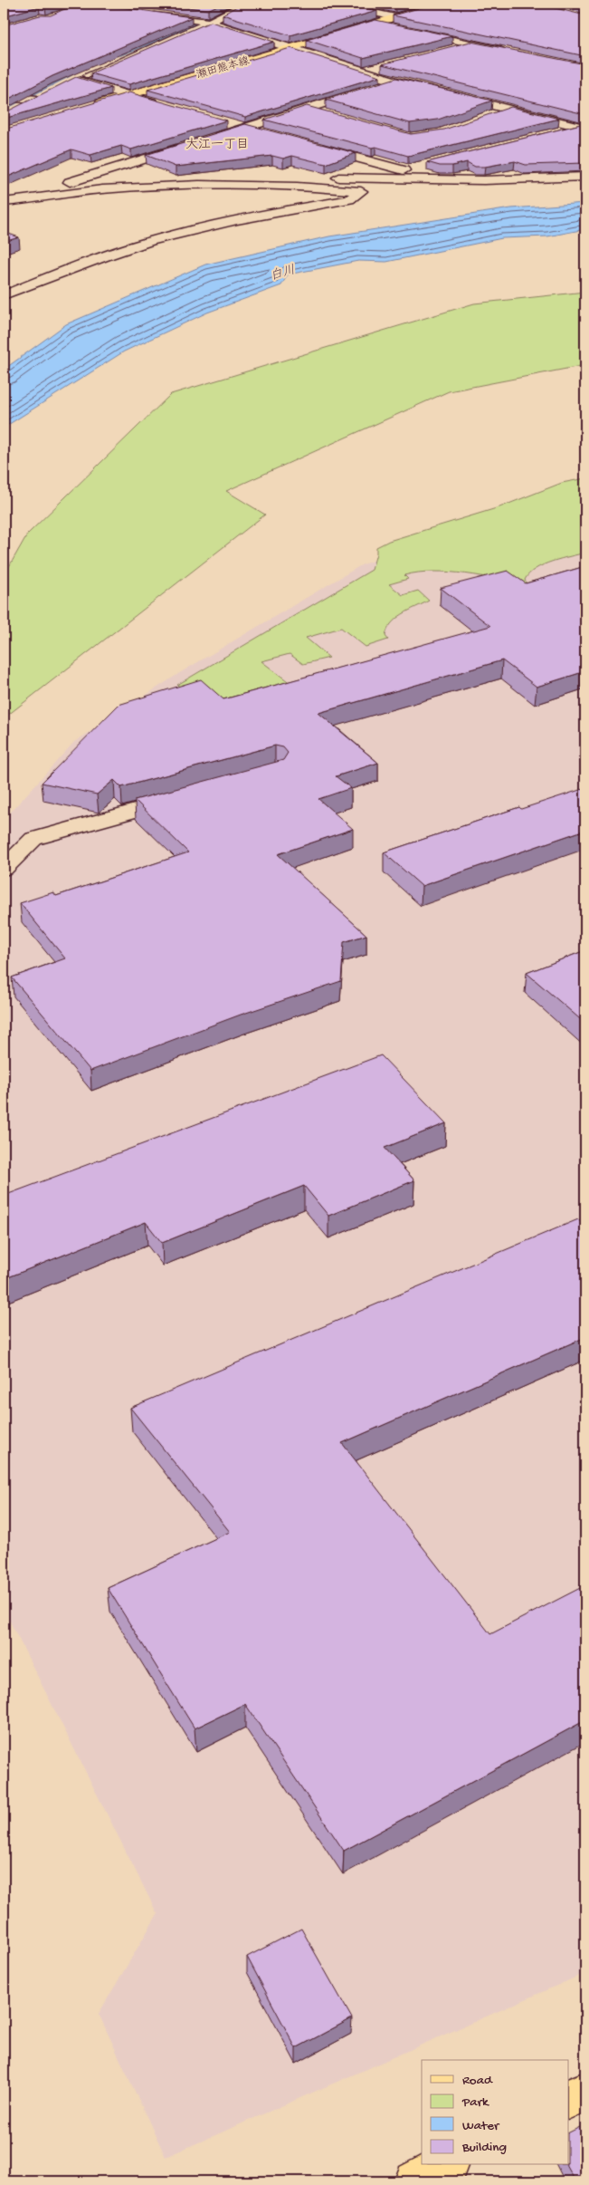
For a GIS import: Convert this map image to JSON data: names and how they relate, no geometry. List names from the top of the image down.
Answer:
{
  "streets": {
    "main road": ["瀬田熊本線"]
  },
  "districts": ["大江一丁目"],
  "water": ["白川"],
  "legend": [
    "Road",
    "Park",
    "Water",
    "Building"
  ]
}
